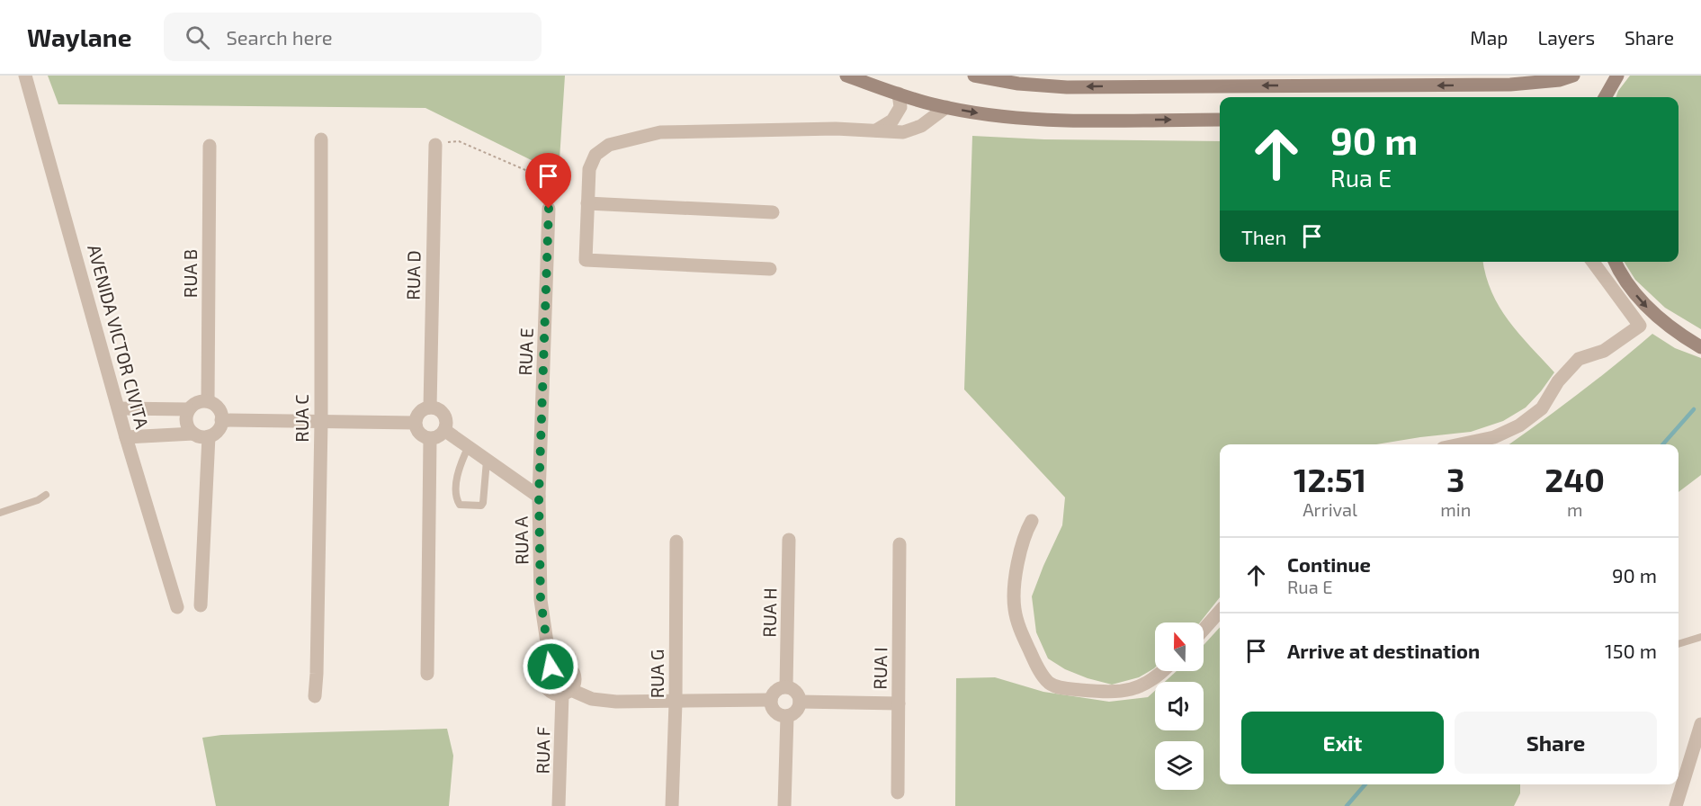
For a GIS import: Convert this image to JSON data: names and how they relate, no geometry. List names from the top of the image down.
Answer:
{
  "streets": {
    "street": [
      "RUA B",
      "RUA D",
      "AVENIDA VICTOR CIVITA",
      "RUA E",
      "RUA C",
      "RUA A",
      "RUA H",
      "RUA I",
      "RUA G",
      "RUA F"
    ]
  },
  "crossings": [
    ["RUA D", "RUA A"],
    ["RUA E", "RUA A"],
    ["RUA A", "RUA F"]
  ],
  "north": "top",
  "page": {
    "header": "Waylane",
    "search": "Search here",
    "nav": ["Map", "Layers", "Share"],
    "turn": ["90 m", "Rua E"],
    "then": "Then",
    "eta": [
      "12:51",
      "Arrival",
      "3",
      "min",
      "240",
      "m"
    ],
    "list": [
      {
        "name": "Continue",
        "note": "Rua E",
        "value": "90 m"
      },
      {
        "name": "Arrive at destination",
        "value": "150 m"
      }
    ],
    "buttons": ["Exit", "Share"]
  }
}
